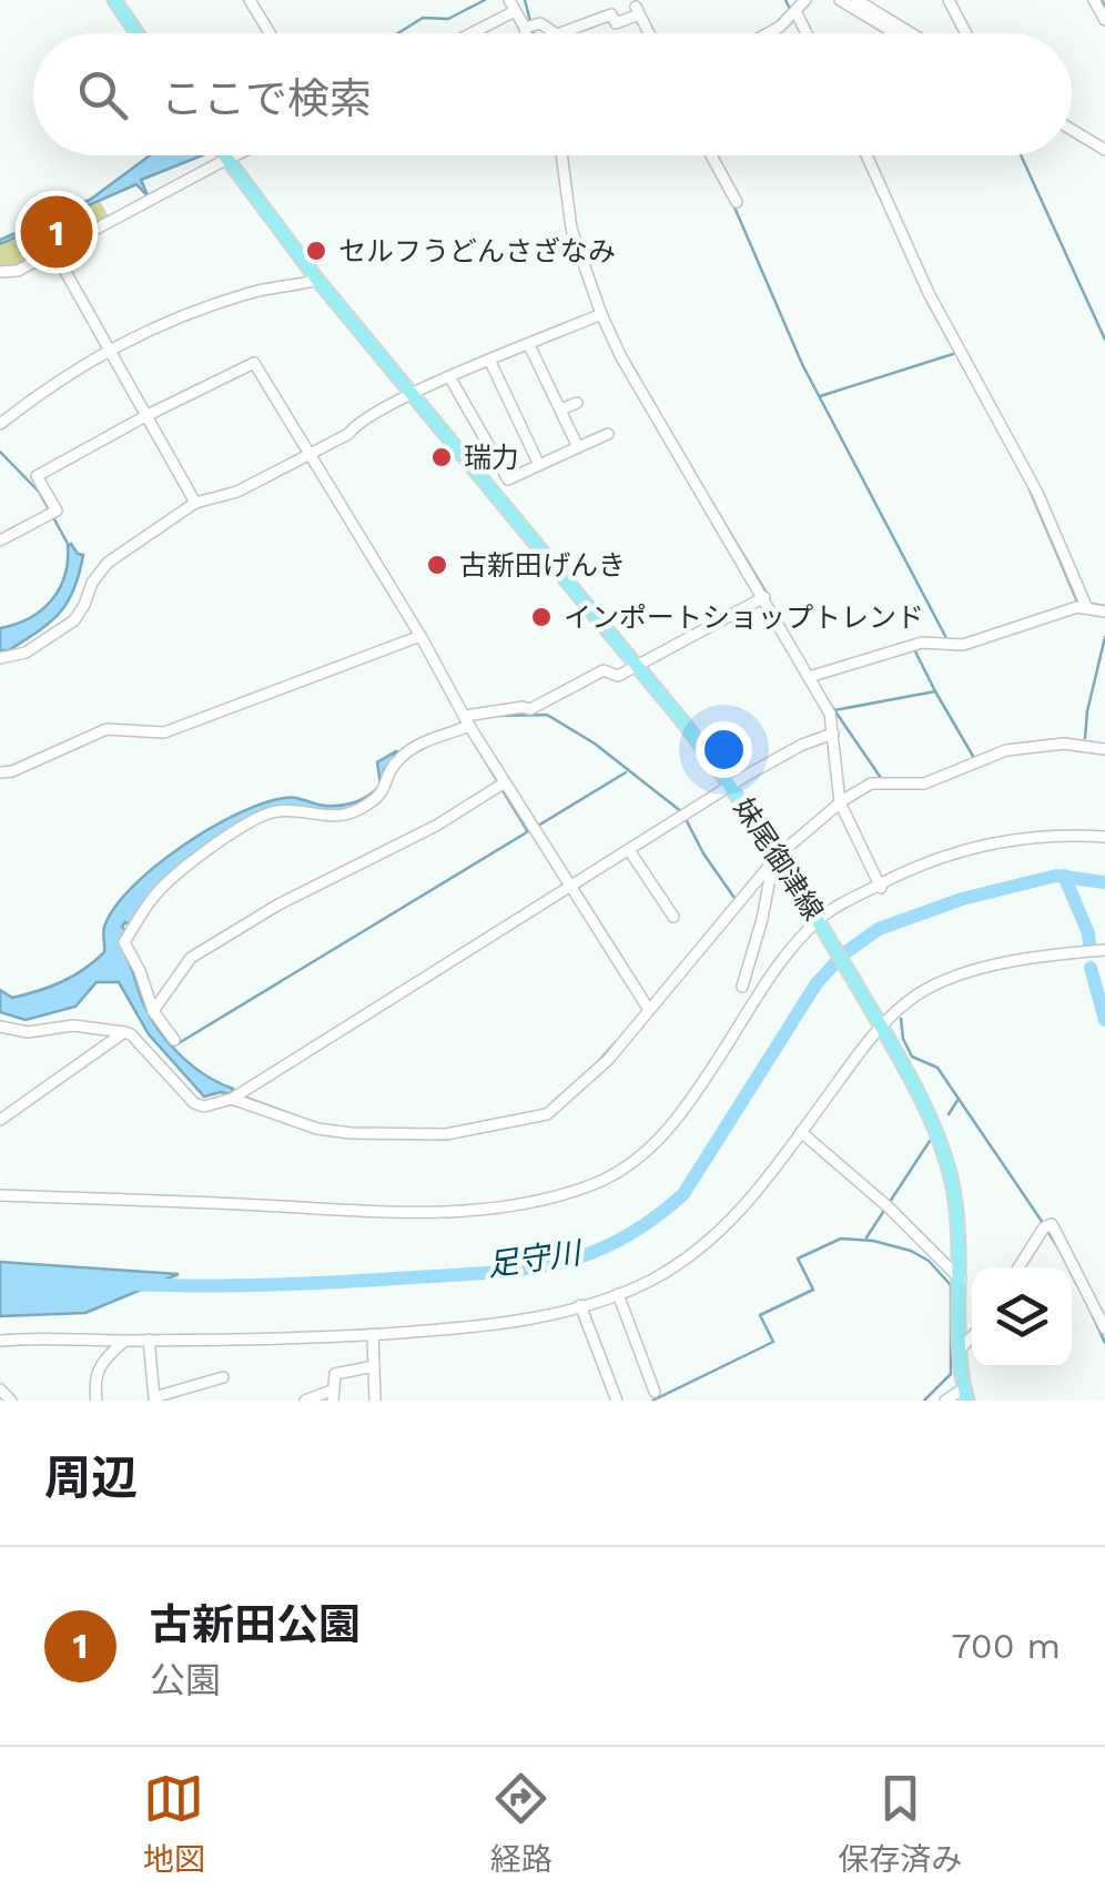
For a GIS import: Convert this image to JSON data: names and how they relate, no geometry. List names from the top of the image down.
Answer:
{
  "streets": {
    "main road": ["妹尾御津線"]
  },
  "water": ["足守川"],
  "places": [
    "セルフうどんさざなみ",
    "瑞力",
    "古新田げんき",
    "インポートショップトレンド"
  ],
  "page": {
    "search": "ここで検索",
    "pins": "1",
    "heading": "周辺",
    "list": [
      {
        "mark": "1",
        "name": "古新田公園",
        "note": "公園",
        "value": "700 m"
      }
    ],
    "nav": ["地図", "経路", "保存済み"]
  }
}
